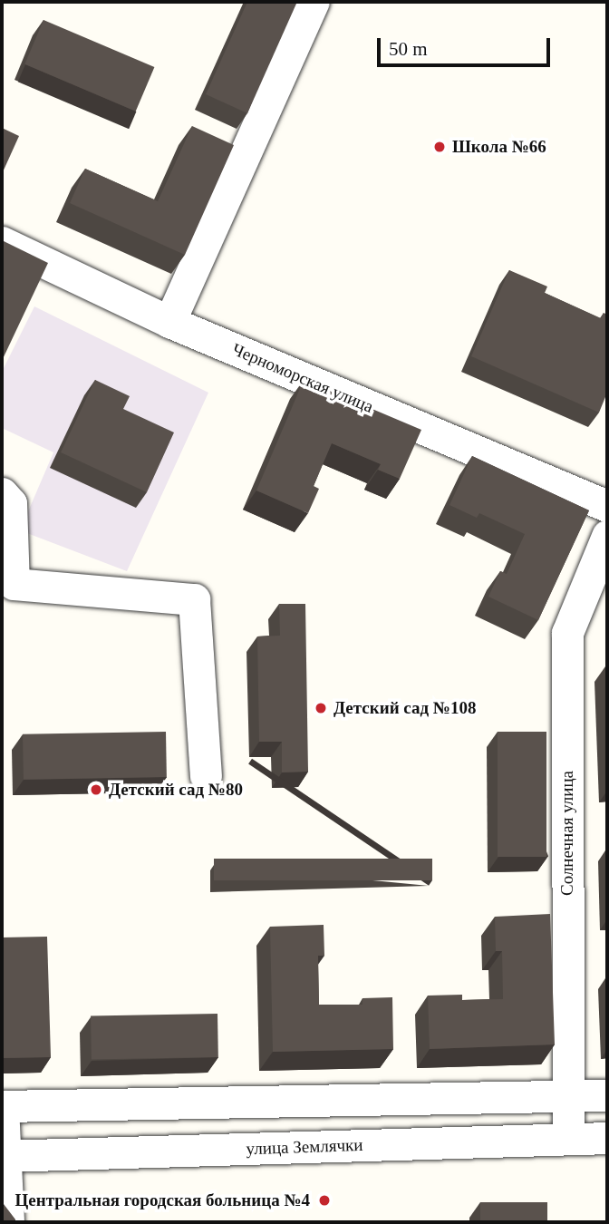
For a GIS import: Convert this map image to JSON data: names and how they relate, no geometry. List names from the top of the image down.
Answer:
{
  "streets": {
    "street": ["Черноморская улица", "Солнечная улица", "улица Землячки"]
  },
  "crossings": [
    ["Солнечная улица", "улица Землячки"]
  ],
  "places": [
    "Школа №66",
    "Детский сад №108",
    "Детский сад №80",
    "Центральная городская больница №4"
  ],
  "scale_bar": "50 m"
}
